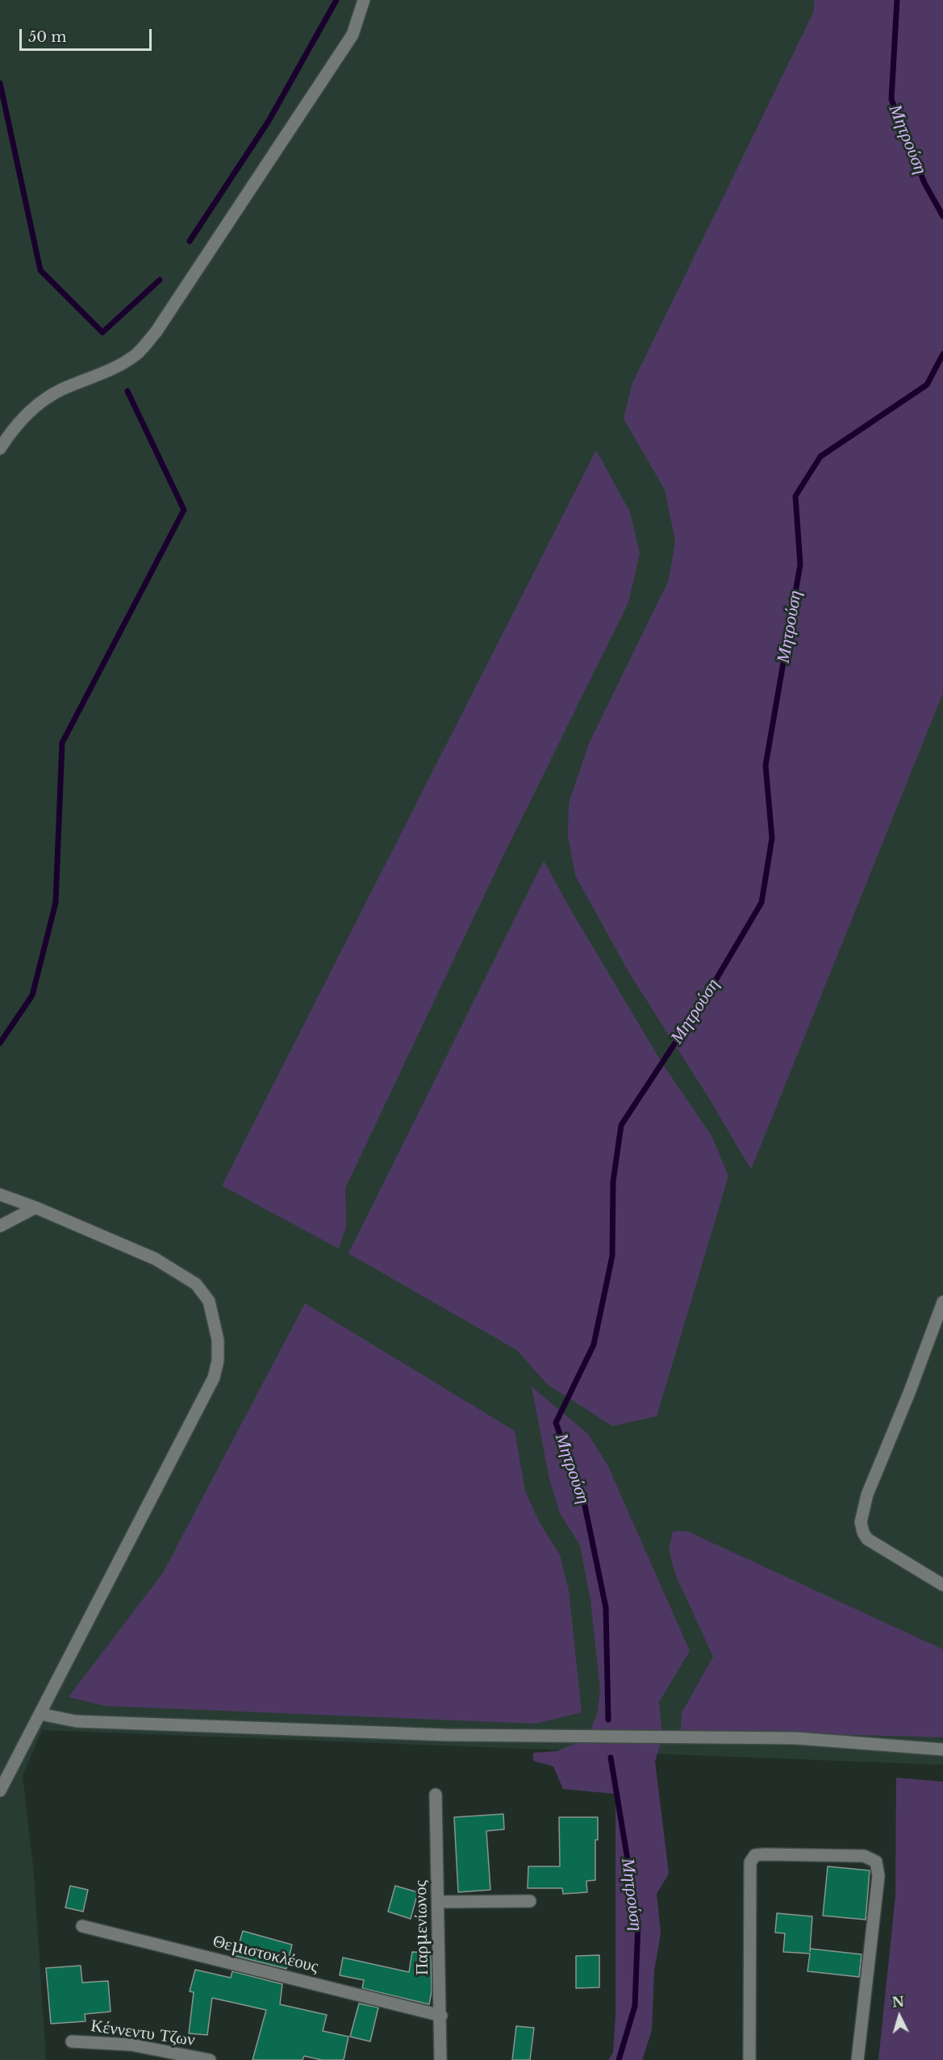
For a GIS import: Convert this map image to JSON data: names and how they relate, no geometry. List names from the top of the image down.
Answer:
{
  "streets": {
    "street": ["Παρμενίωνος", "Θεμιστοκλέους", "Κέννεντυ Τζων"]
  },
  "crossings": [
    ["Παρμενίωνος", "Θεμιστοκλέους"]
  ],
  "water": ["Μητρούση"],
  "scale_bar": "50 m",
  "north": "top"
}
